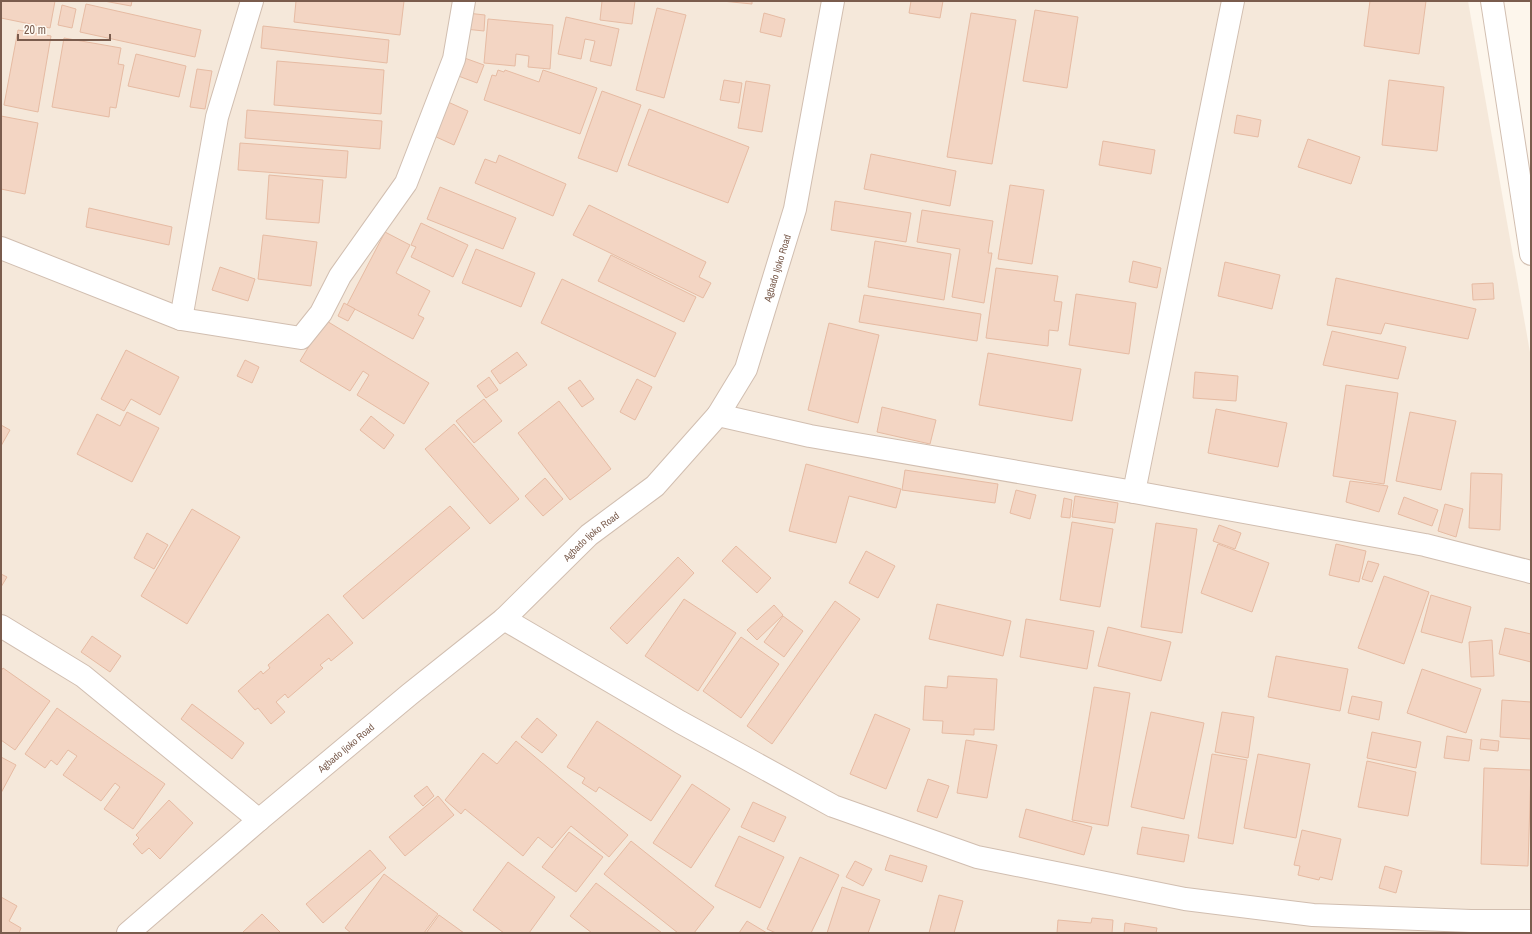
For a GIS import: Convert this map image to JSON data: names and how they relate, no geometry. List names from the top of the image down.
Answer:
{
  "streets": {
    "street": ["Agbado Ijoko Road"]
  },
  "scale_bar": "20 m"
}
